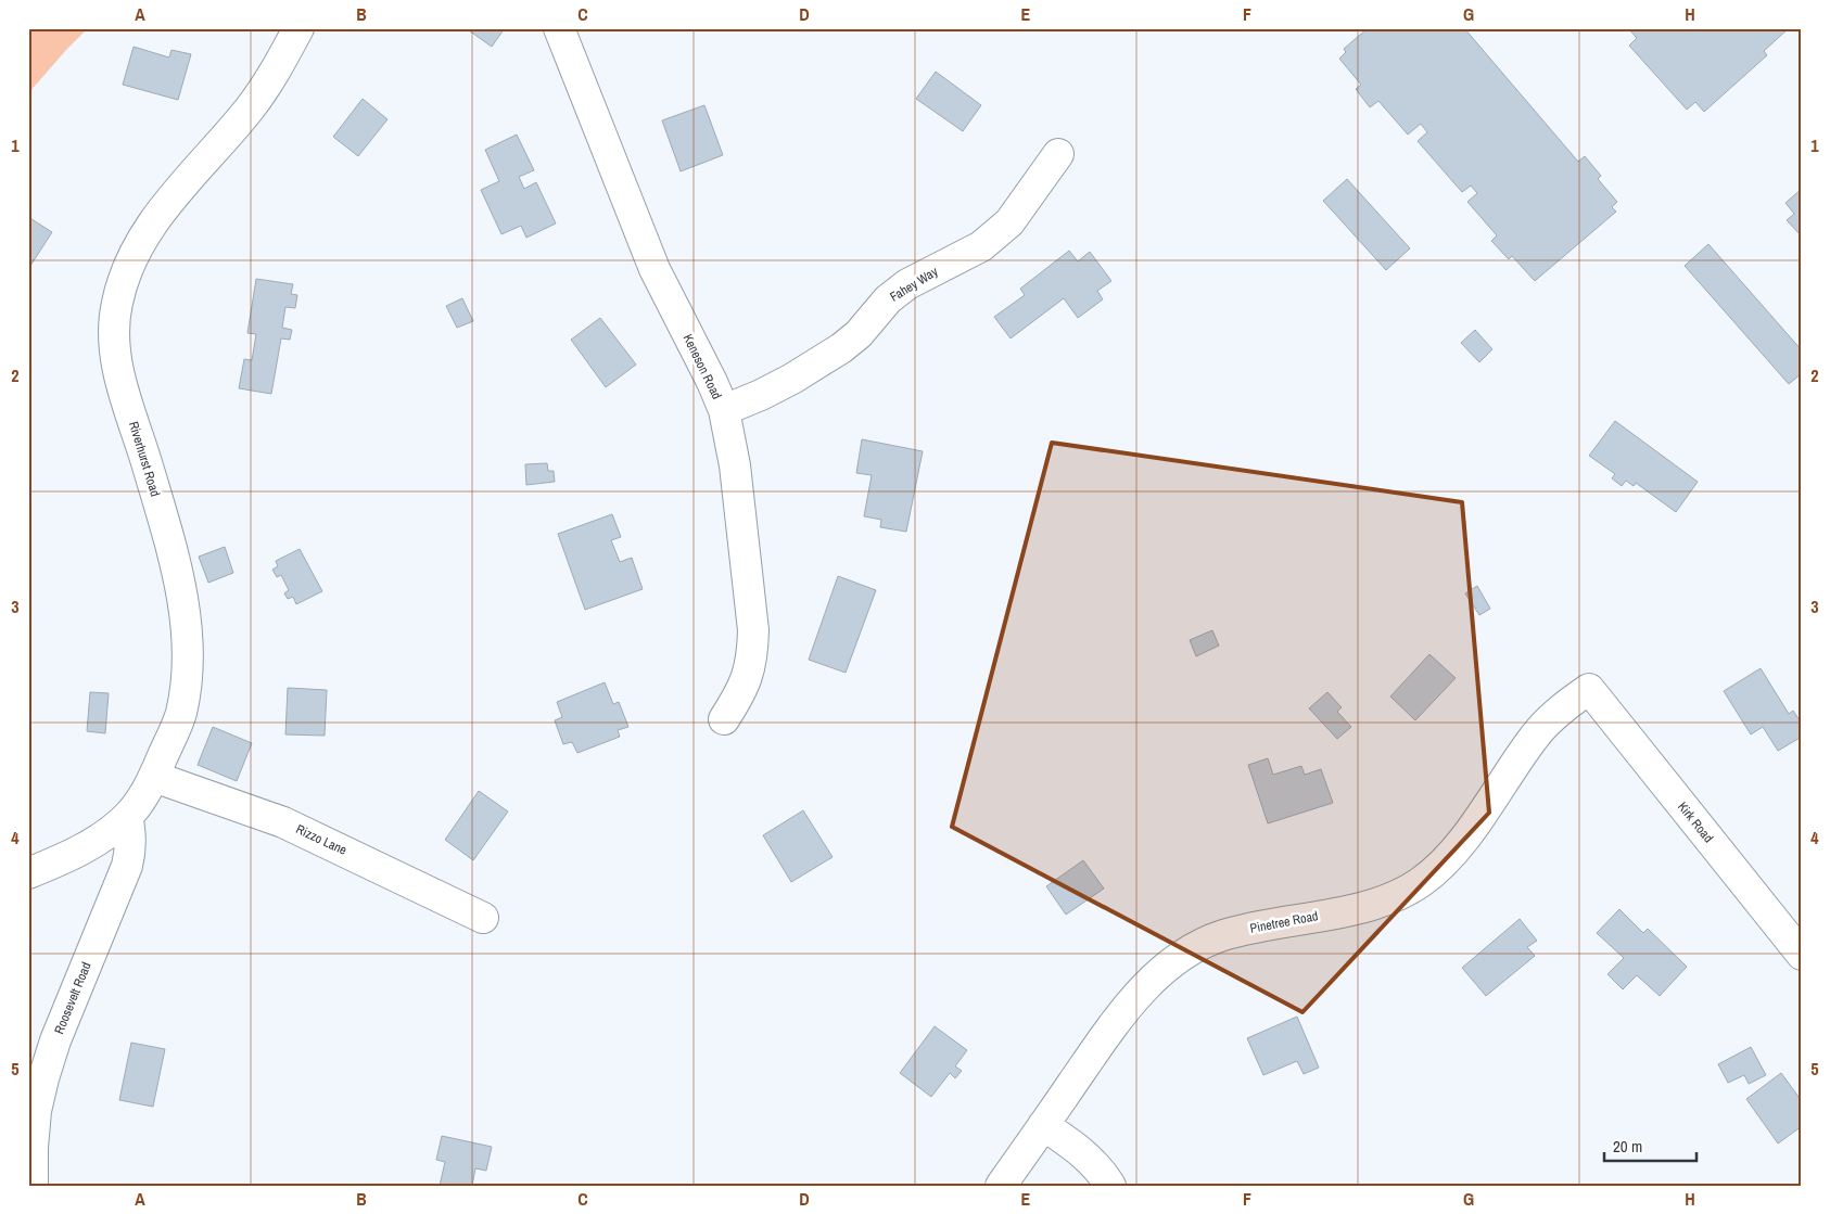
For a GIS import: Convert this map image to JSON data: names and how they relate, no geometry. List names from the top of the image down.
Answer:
{
  "streets": {
    "street": [
      "Fahey Way",
      "Keneson Road",
      "Riverhurst Road",
      "Kirk Road",
      "Rizzo Lane",
      "Pinetree Road",
      "Roosevelt Road"
    ]
  },
  "crossings": [
    ["Fahey Way", "Keneson Road"],
    ["Riverhurst Road", "Rizzo Lane"],
    ["Riverhurst Road", "Roosevelt Road"],
    ["Kirk Road", "Pinetree Road"]
  ],
  "scale_bar": "20 m",
  "grid": {
    "columns": [
      "A",
      "B",
      "C",
      "D",
      "E",
      "F",
      "G",
      "H"
    ],
    "rows": [
      "1",
      "2",
      "3",
      "4",
      "5"
    ]
  }
}
